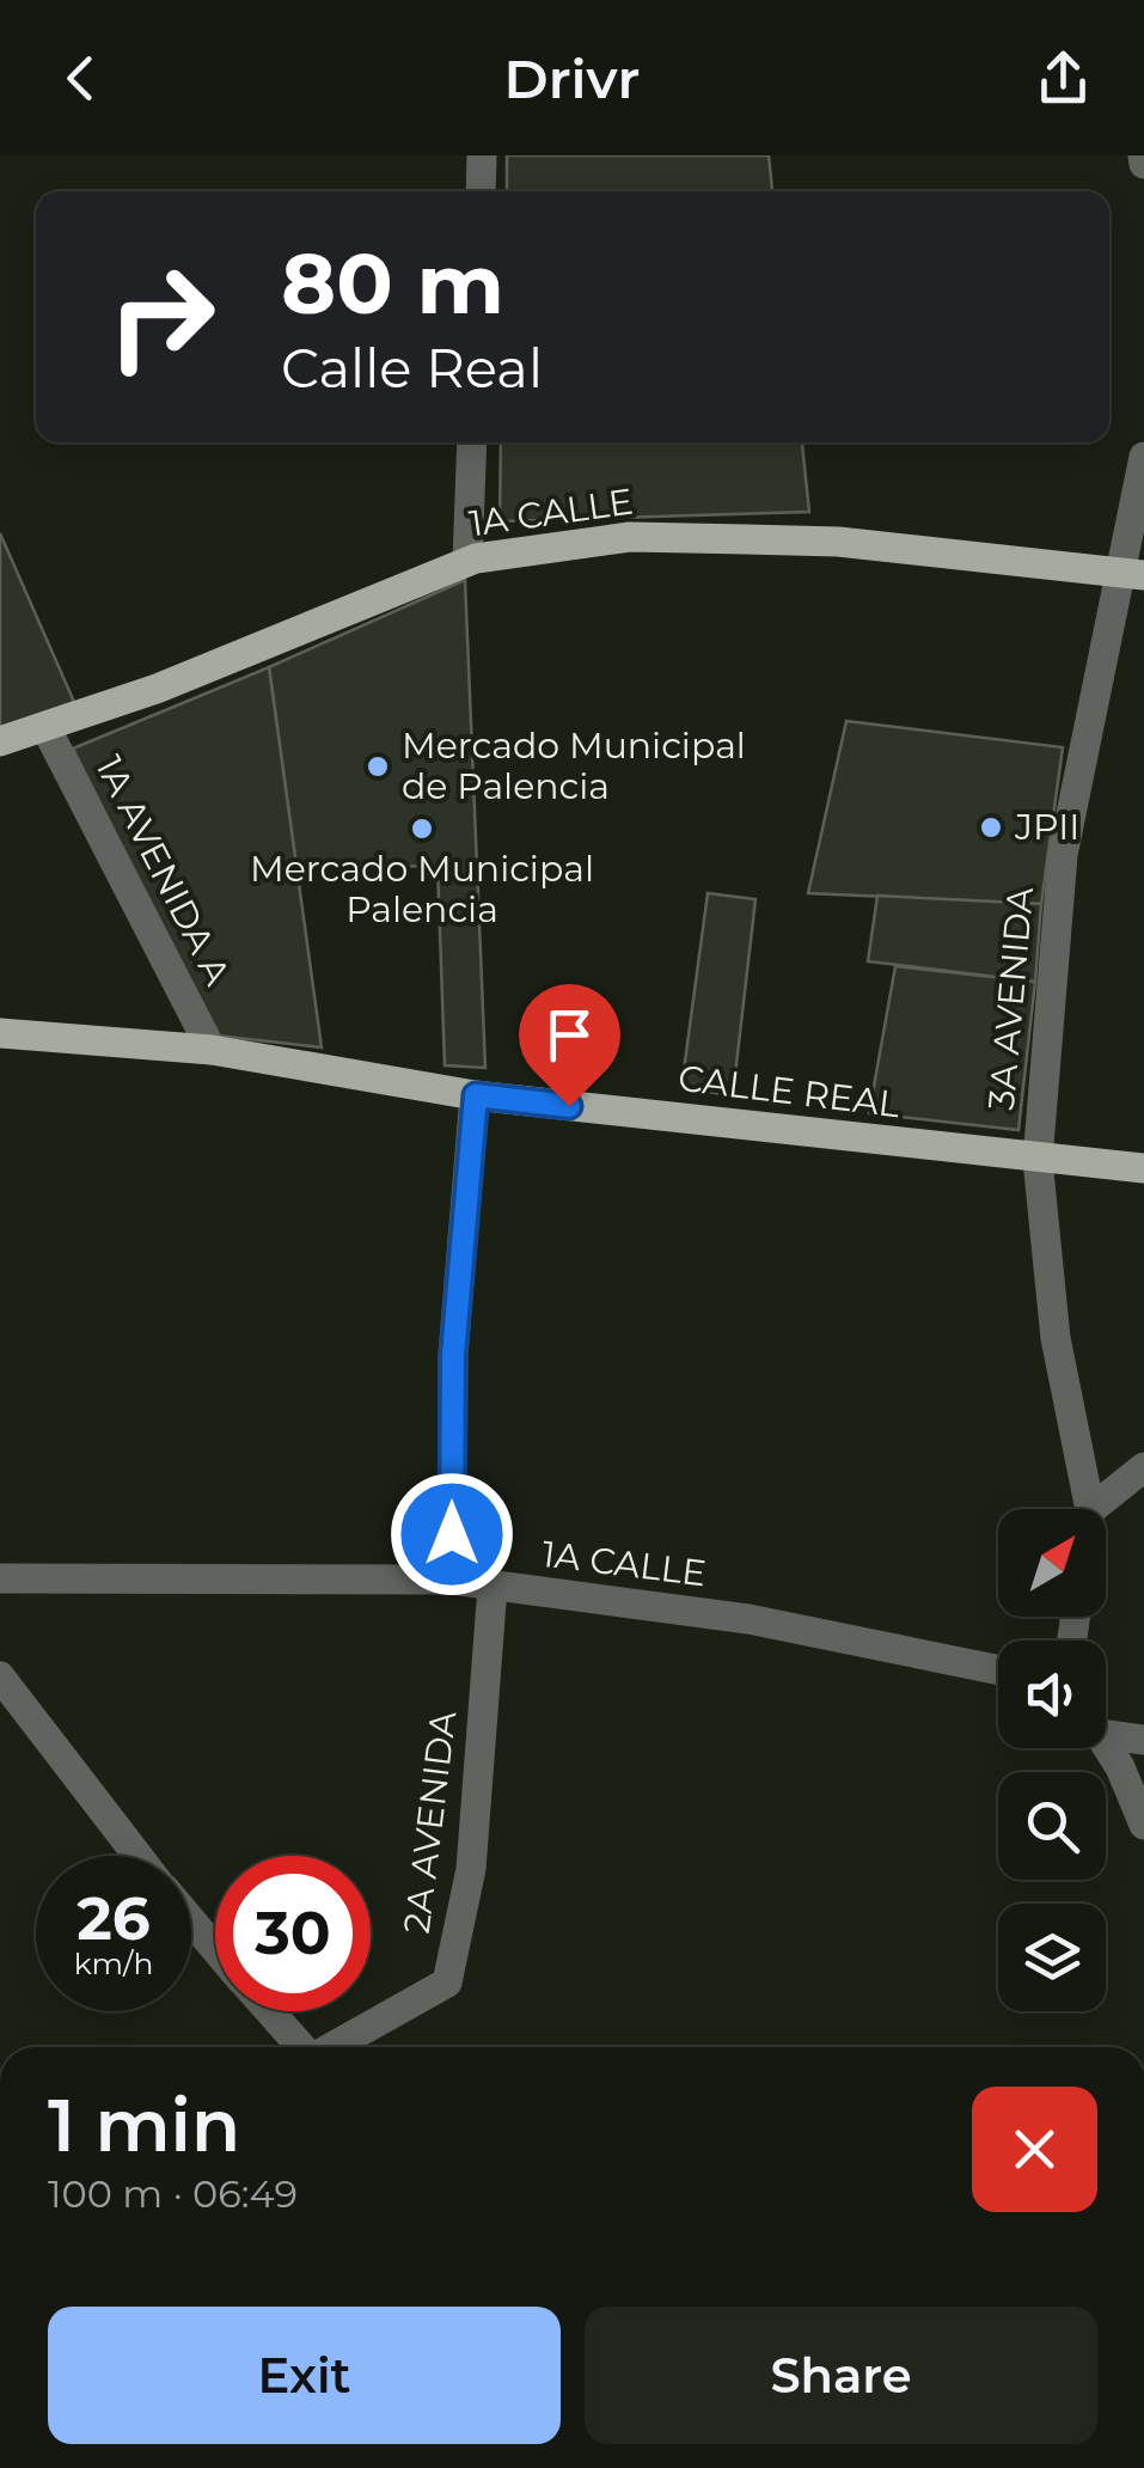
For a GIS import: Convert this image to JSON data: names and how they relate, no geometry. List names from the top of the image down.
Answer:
{
  "streets": {
    "main road": ["1A CALLE", "CALLE REAL"],
    "street": ["1A AVENIDA A", "3A AVENIDA", "2A AVENIDA"]
  },
  "crossings": [
    ["1A CALLE", "1A AVENIDA A"],
    ["1A CALLE", "3A AVENIDA"],
    ["1A CALLE", "2A AVENIDA"],
    ["1A AVENIDA A", "CALLE REAL"],
    ["3A AVENIDA", "CALLE REAL"]
  ],
  "places": ["Mercado Municipal de Palencia", "JPII", "Mercado Municipal Palencia"],
  "north": "top right",
  "page": {
    "header": "Drivr",
    "turn": ["80 m", "Calle Real"],
    "speed": "26 km/h",
    "limit": "30",
    "heading": ["1 min", "100 m · 06:49"],
    "buttons": ["Exit", "Share"]
  }
}
